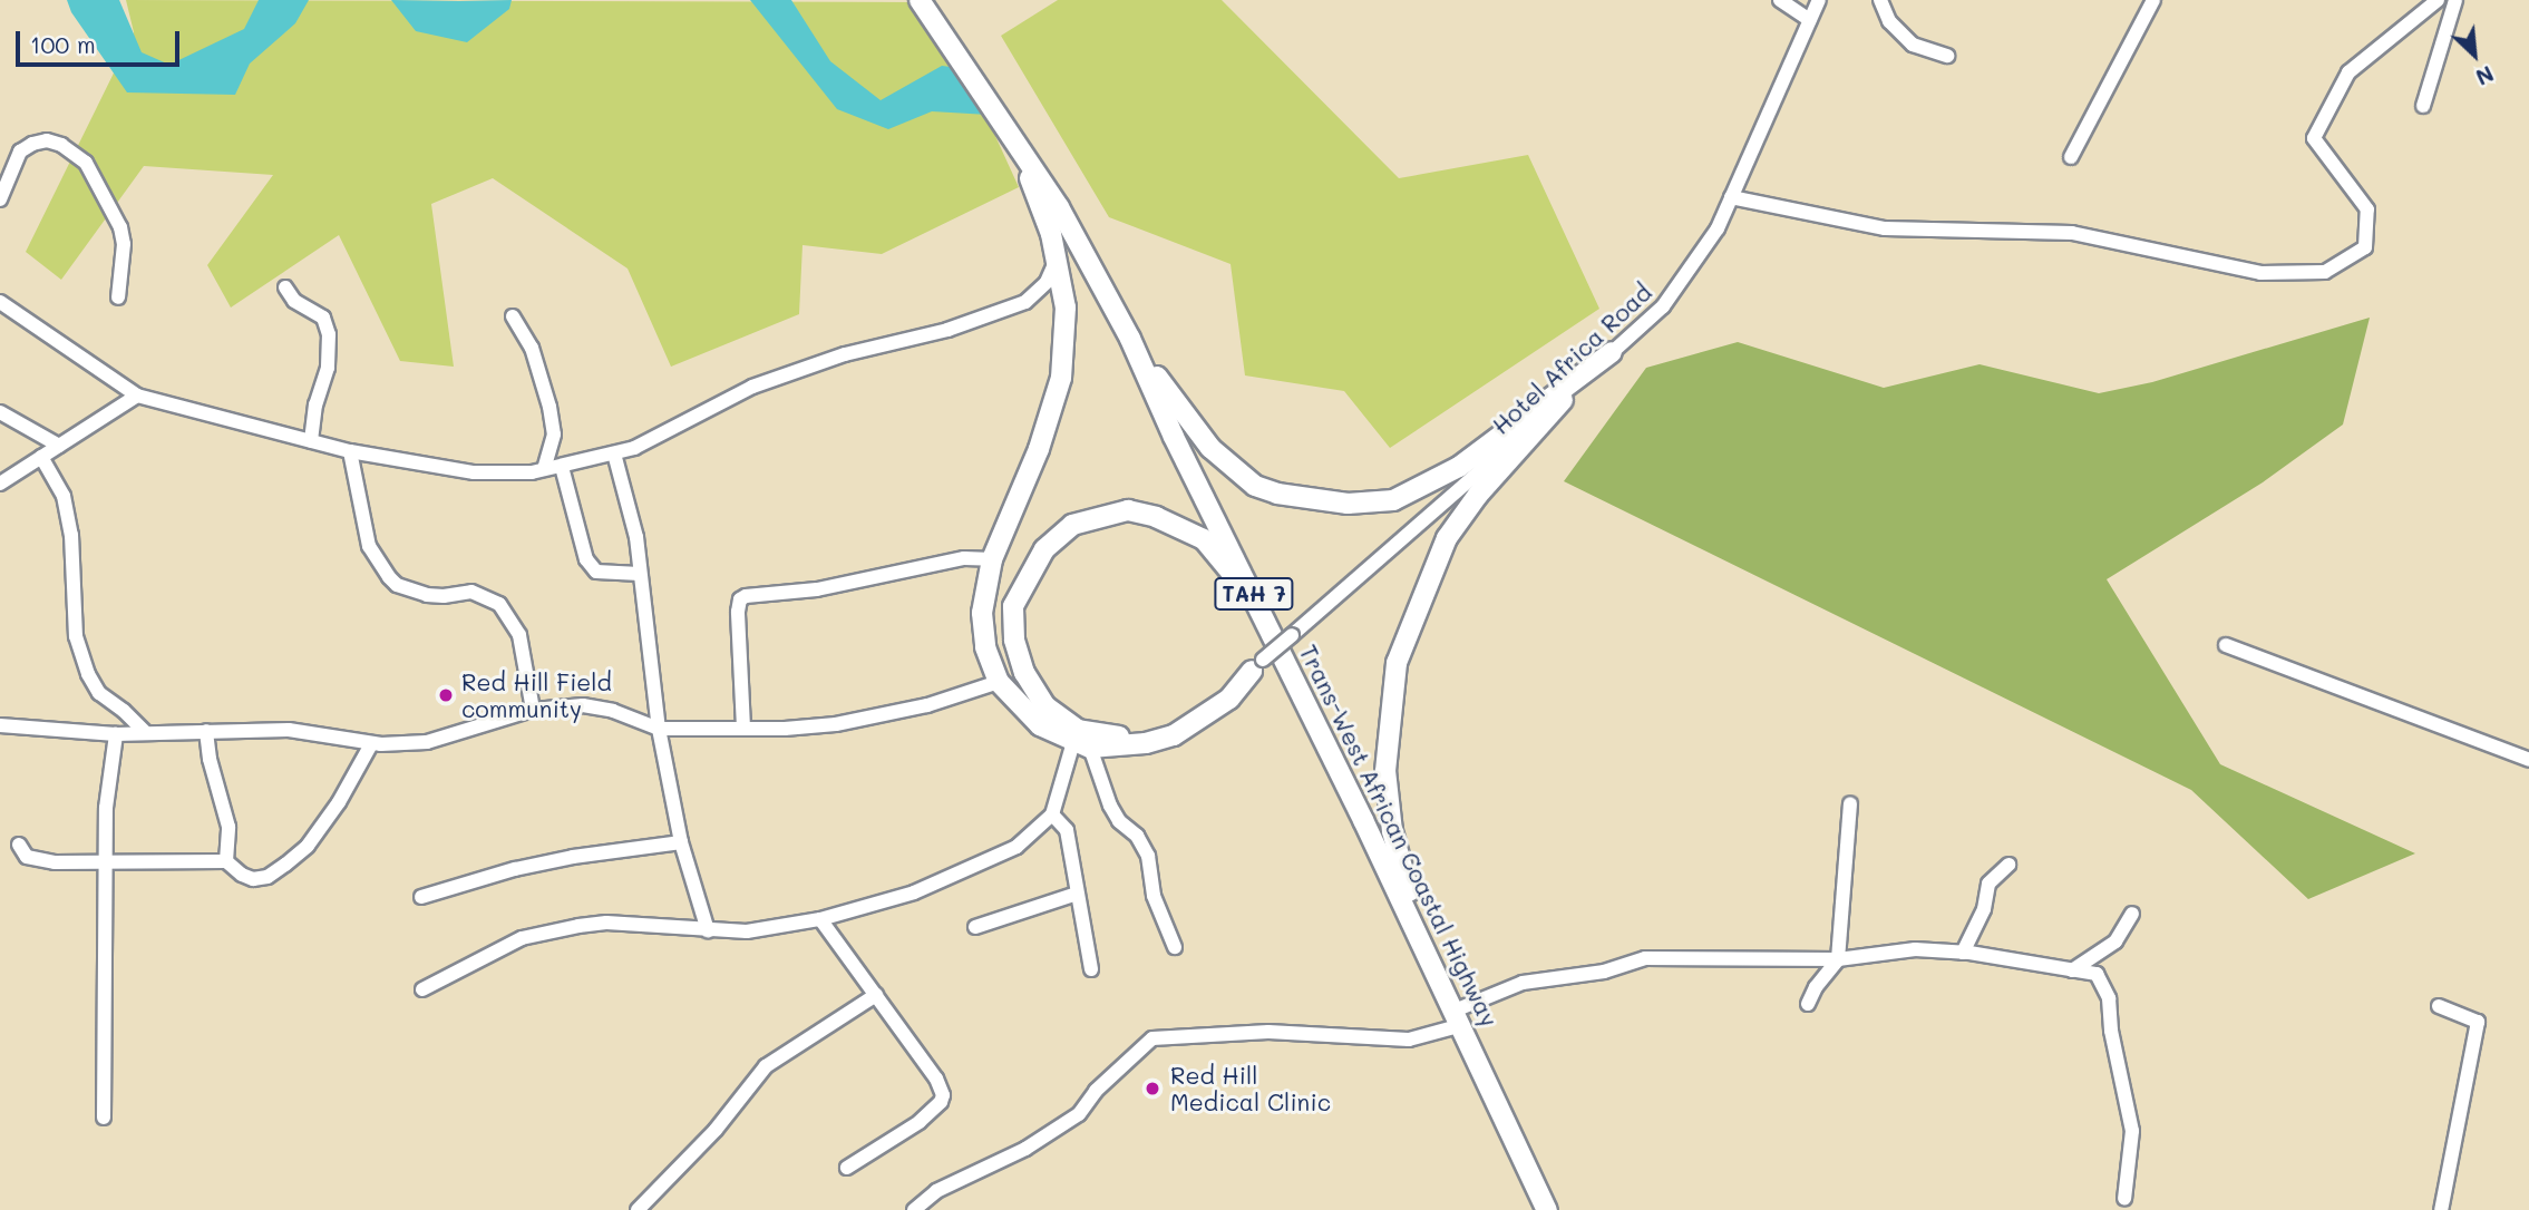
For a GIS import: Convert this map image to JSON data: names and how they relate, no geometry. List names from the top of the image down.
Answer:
{
  "streets": {
    "highway": ["TAH 7", "Trans-West African Coastal Highway"],
    "street": ["Hotel Africa Road"]
  },
  "places": ["Red Hill Field community", "Red Hill Medical Clinic"],
  "scale_bar": "100 m",
  "north": "bottom right"
}
